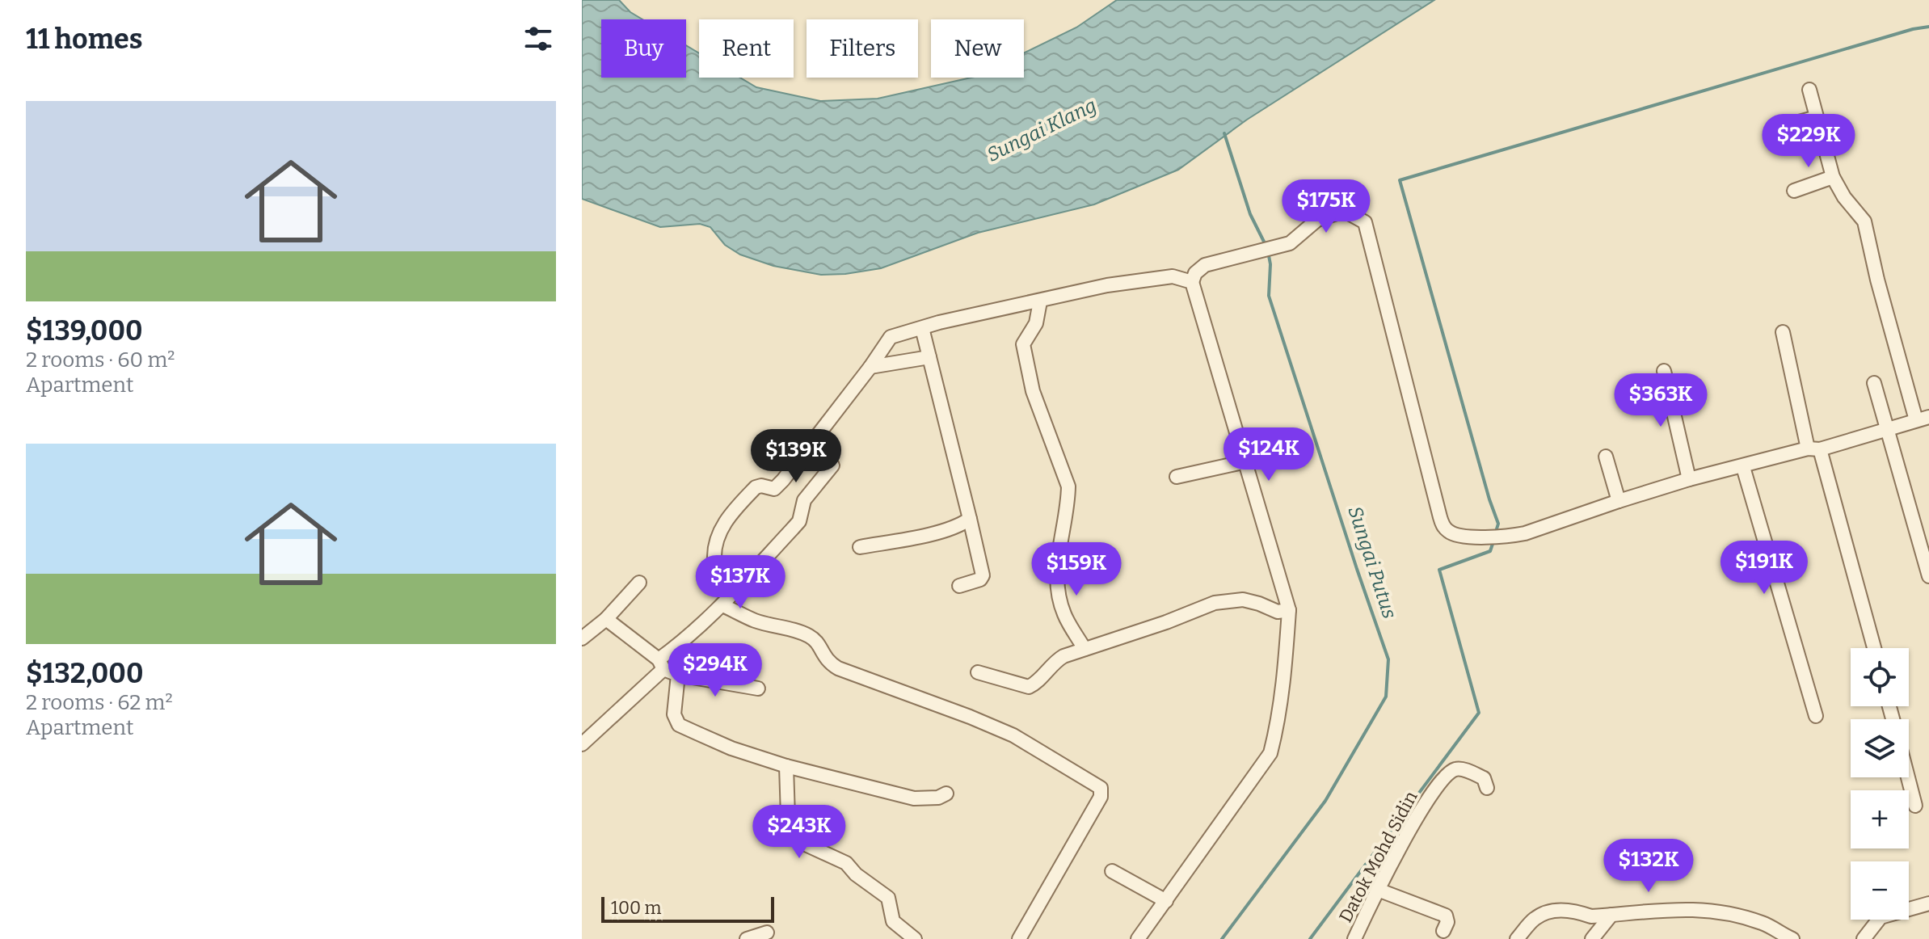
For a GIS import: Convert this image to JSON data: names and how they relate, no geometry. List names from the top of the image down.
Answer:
{
  "streets": {
    "street": ["Datok Mohd Sidin"]
  },
  "water": ["Sungai Klang", "Sungai Putus"],
  "scale_bar": "100 m",
  "page": {
    "heading": "11 homes",
    "chip": [
      "Buy",
      "Rent",
      "Filters",
      "New"
    ],
    "list": [
      {
        "name": "$139,000",
        "note": "2 rooms · 60 m² · Apartment"
      },
      {
        "name": "$132,000",
        "note": "2 rooms · 62 m² · Apartment"
      }
    ],
    "price": [
      "$229K",
      "$175K",
      "$363K",
      "$124K",
      "$139K",
      "$191K",
      "$159K",
      "$137K",
      "$294K",
      "$243K",
      "$132K"
    ],
    "map_buttons": ["+", "−"],
    "scale": "100 m"
  }
}
